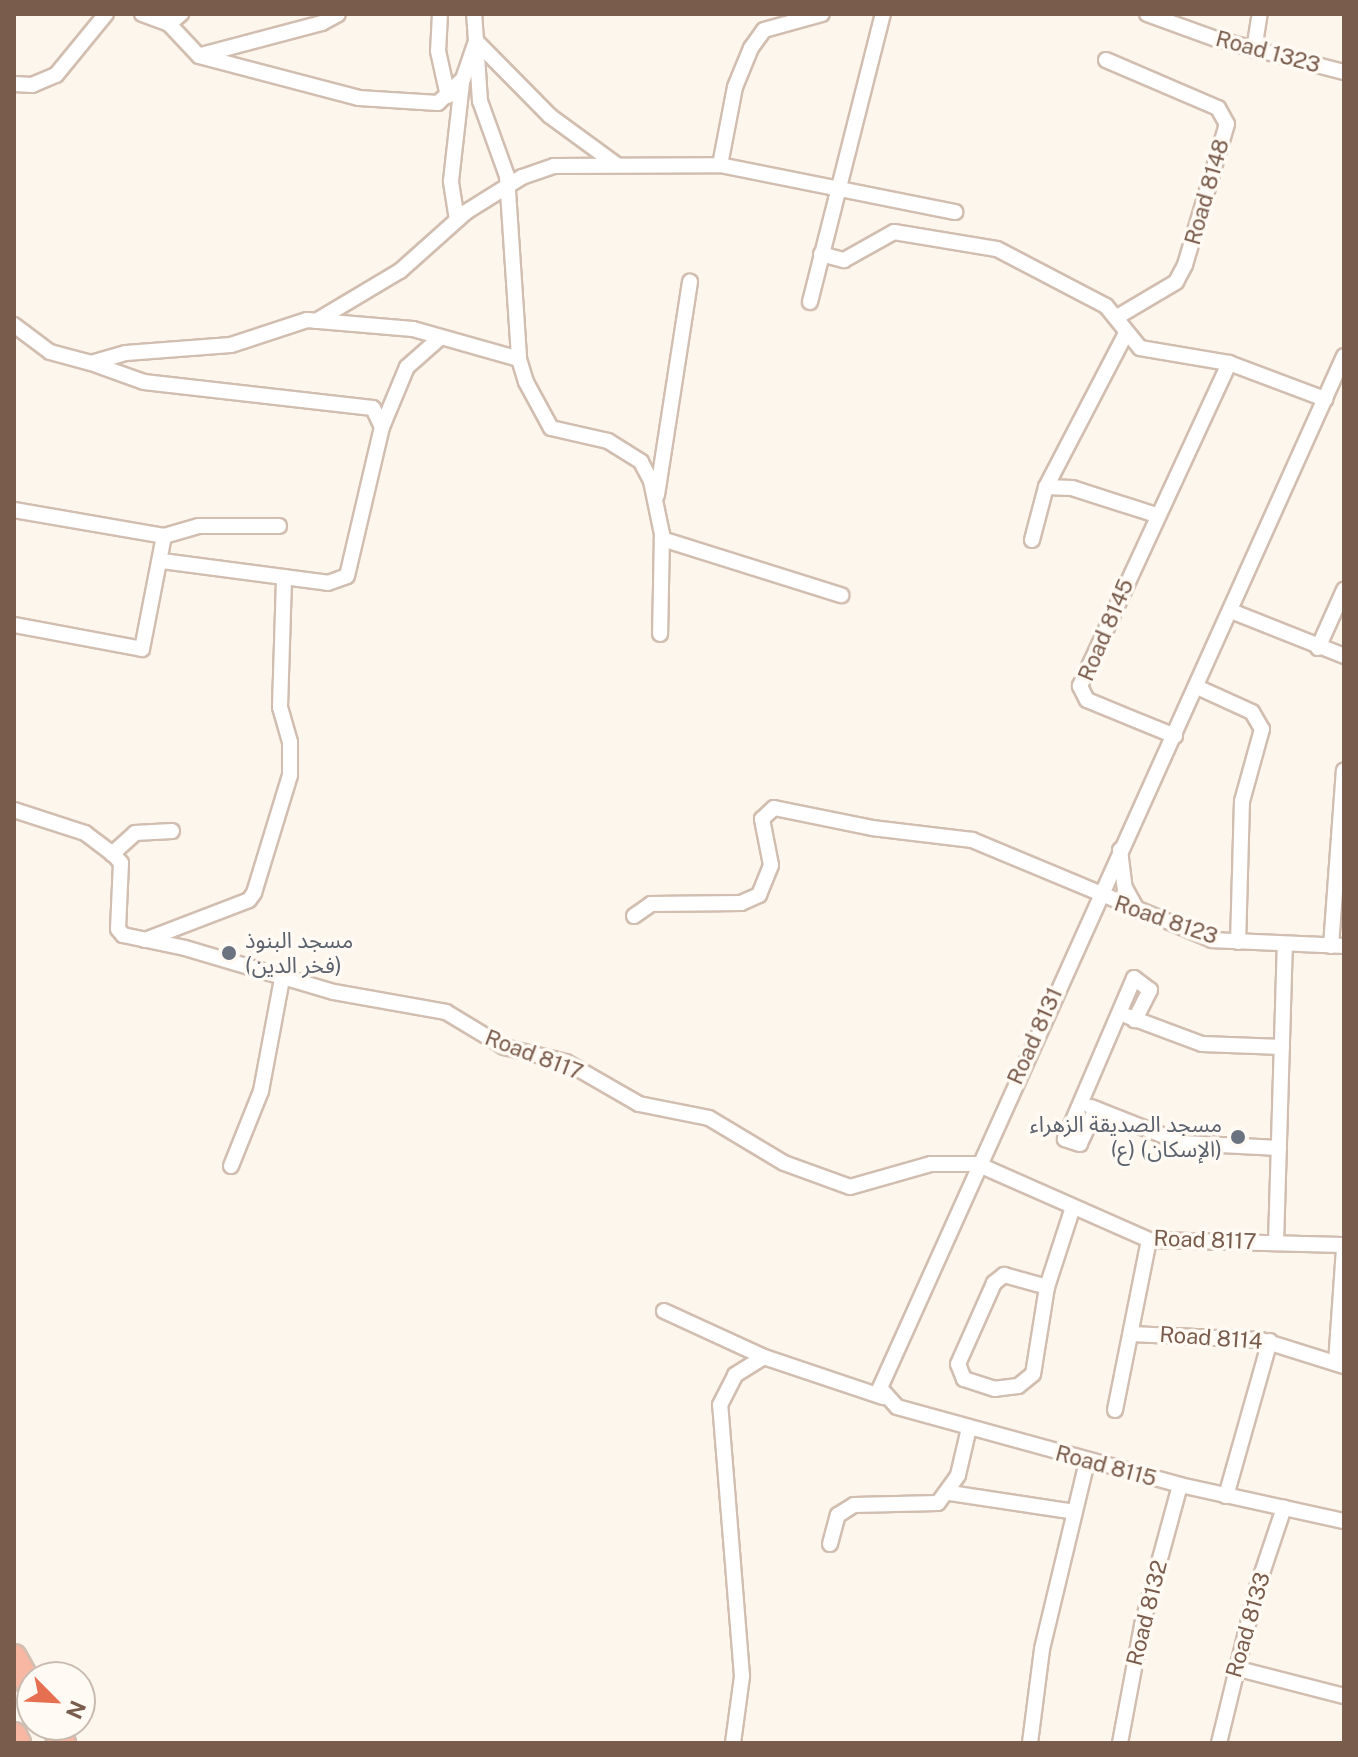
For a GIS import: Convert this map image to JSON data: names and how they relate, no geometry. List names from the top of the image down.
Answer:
{
  "streets": {
    "street": [
      "Road 1323",
      "Road 8148",
      "Road 8145",
      "Road 8123",
      "Road 8131",
      "Road 8117",
      "Road 8114",
      "Road 8115",
      "Road 8132",
      "Road 8133"
    ]
  },
  "crossings": [
    ["Road 8145", "Road 8131"],
    ["Road 8123", "Road 8131"],
    ["Road 8131", "Road 8117"],
    ["Road 8131", "Road 8115"],
    ["Road 8117", "Road 8114"],
    ["Road 8115", "Road 8132"],
    ["Road 8115", "Road 8133"]
  ],
  "places": ["مسجد البنوذ (فخر الدين)", "مسجد الصديقة الزهراء (ع) (الإسكان)"],
  "north": "bottom right"
}
